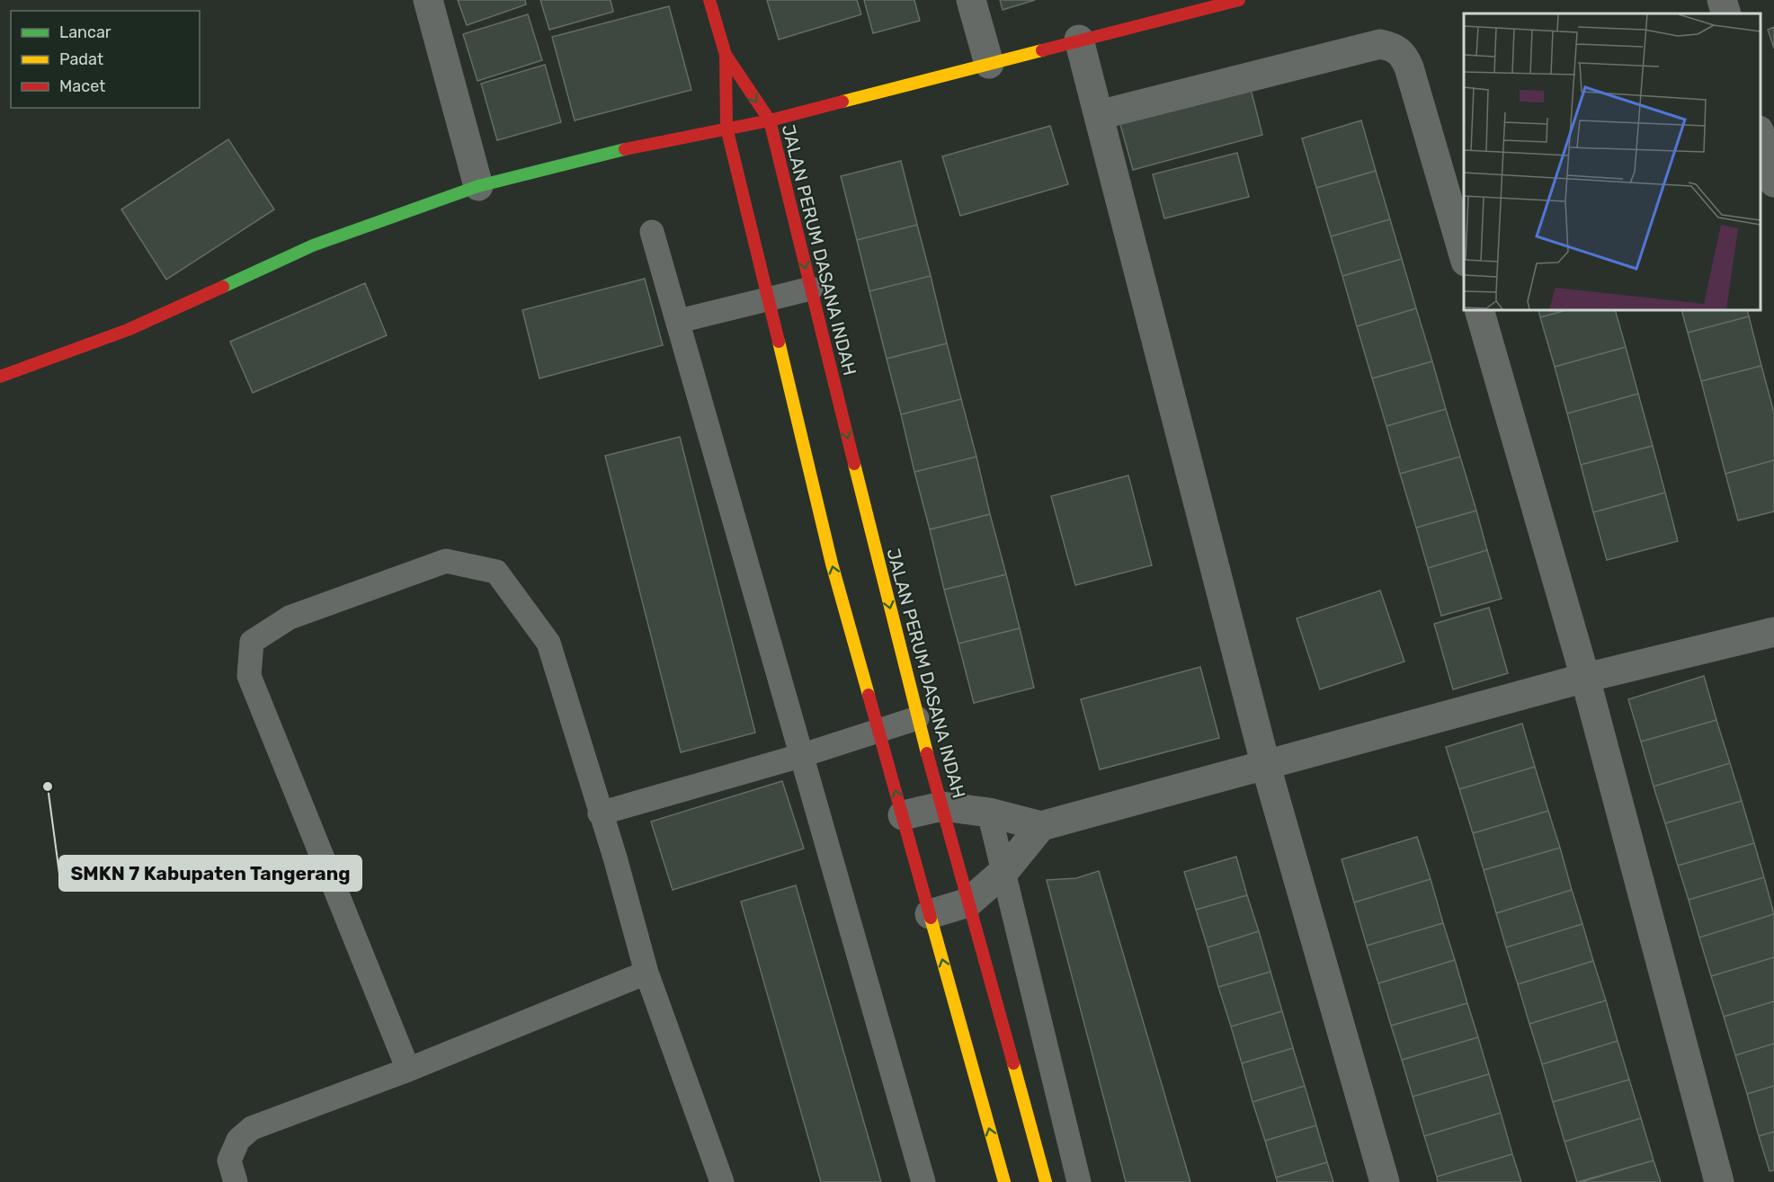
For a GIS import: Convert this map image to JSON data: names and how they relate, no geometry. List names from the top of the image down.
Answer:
{
  "streets": {
    "street": ["JALAN PERUM DASANA INDAH"]
  },
  "places": ["SMKN 7 Kabupaten Tangerang"],
  "legend": ["Lancar", "Padat", "Macet"]
}
